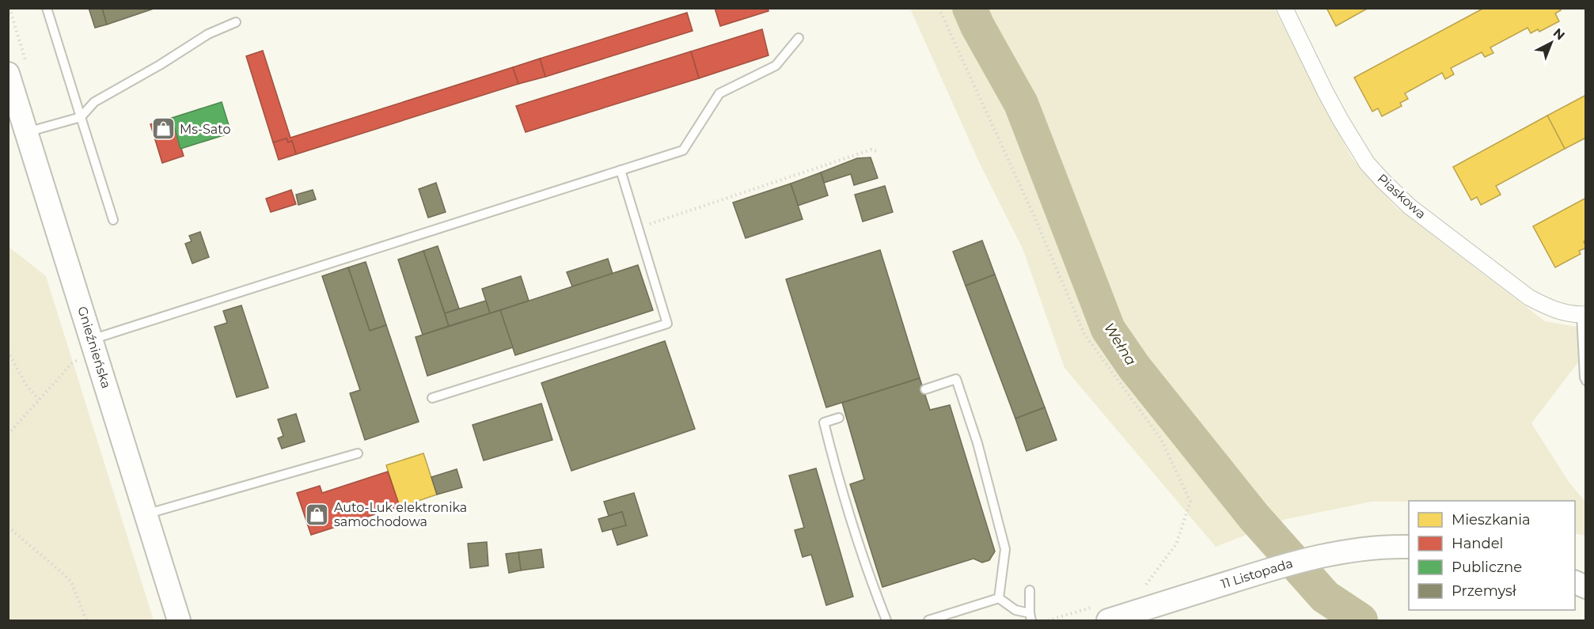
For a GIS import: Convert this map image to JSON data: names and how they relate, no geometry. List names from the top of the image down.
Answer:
{
  "streets": {
    "main road": ["Gnieźnieńska", "11 Listopada"],
    "street": ["Piaskowa"]
  },
  "water": ["Wełna"],
  "places": {
    "shop": ["Ms-Sato", "Auto-Luk elektronika samochodowa"]
  },
  "legend": [
    "Mieszkania",
    "Handel",
    "Publiczne",
    "Przemysł"
  ],
  "north": "top right"
}
